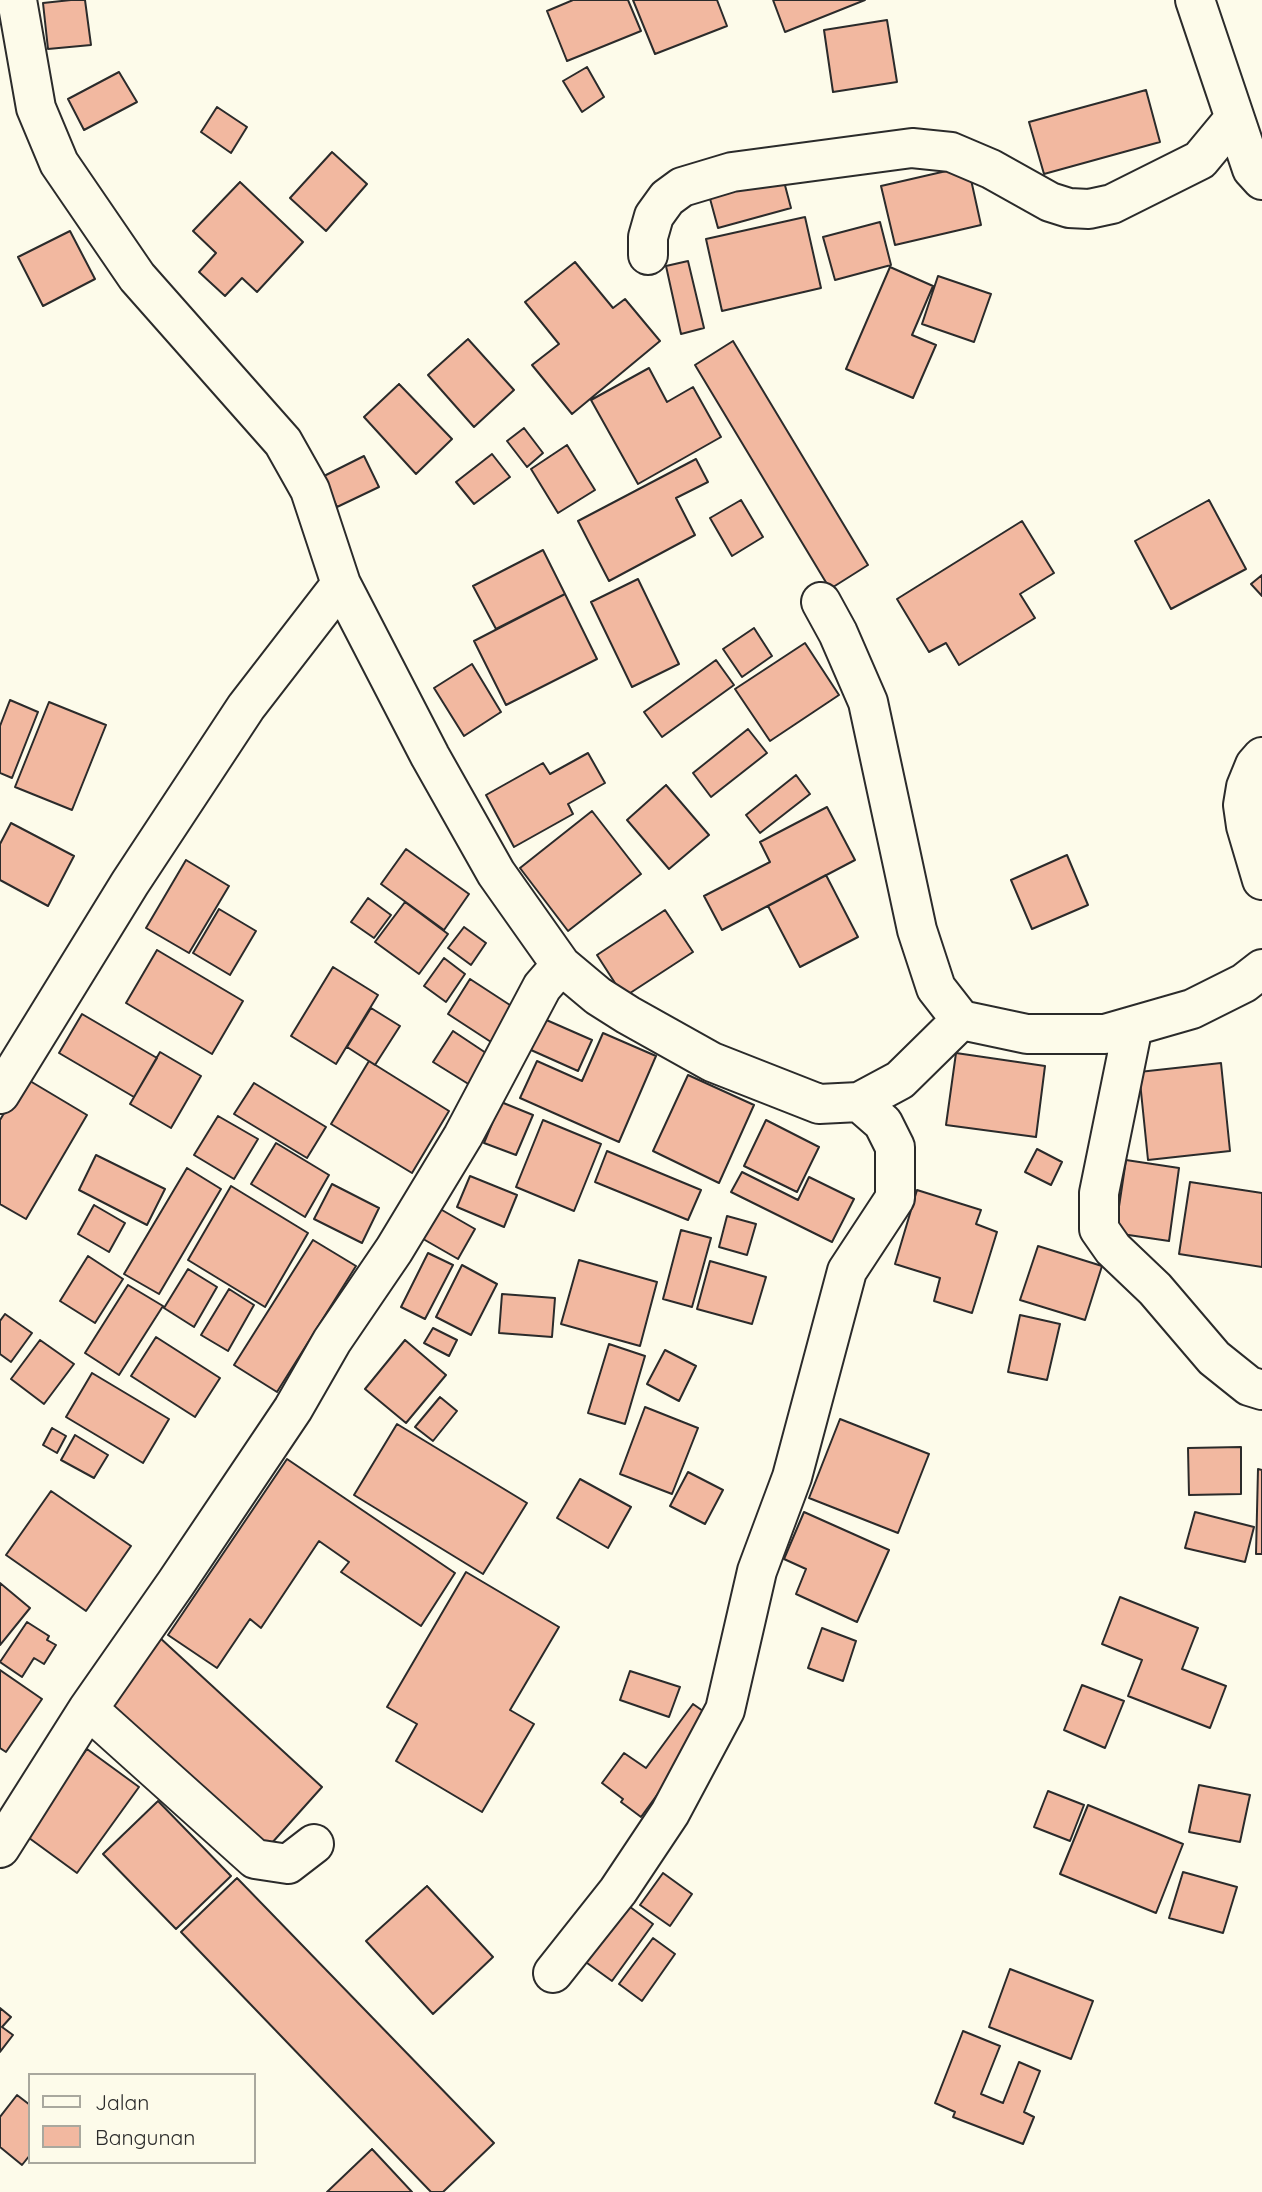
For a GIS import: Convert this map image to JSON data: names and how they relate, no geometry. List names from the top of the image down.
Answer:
{
  "legend": ["Jalan", "Bangunan"]
}
